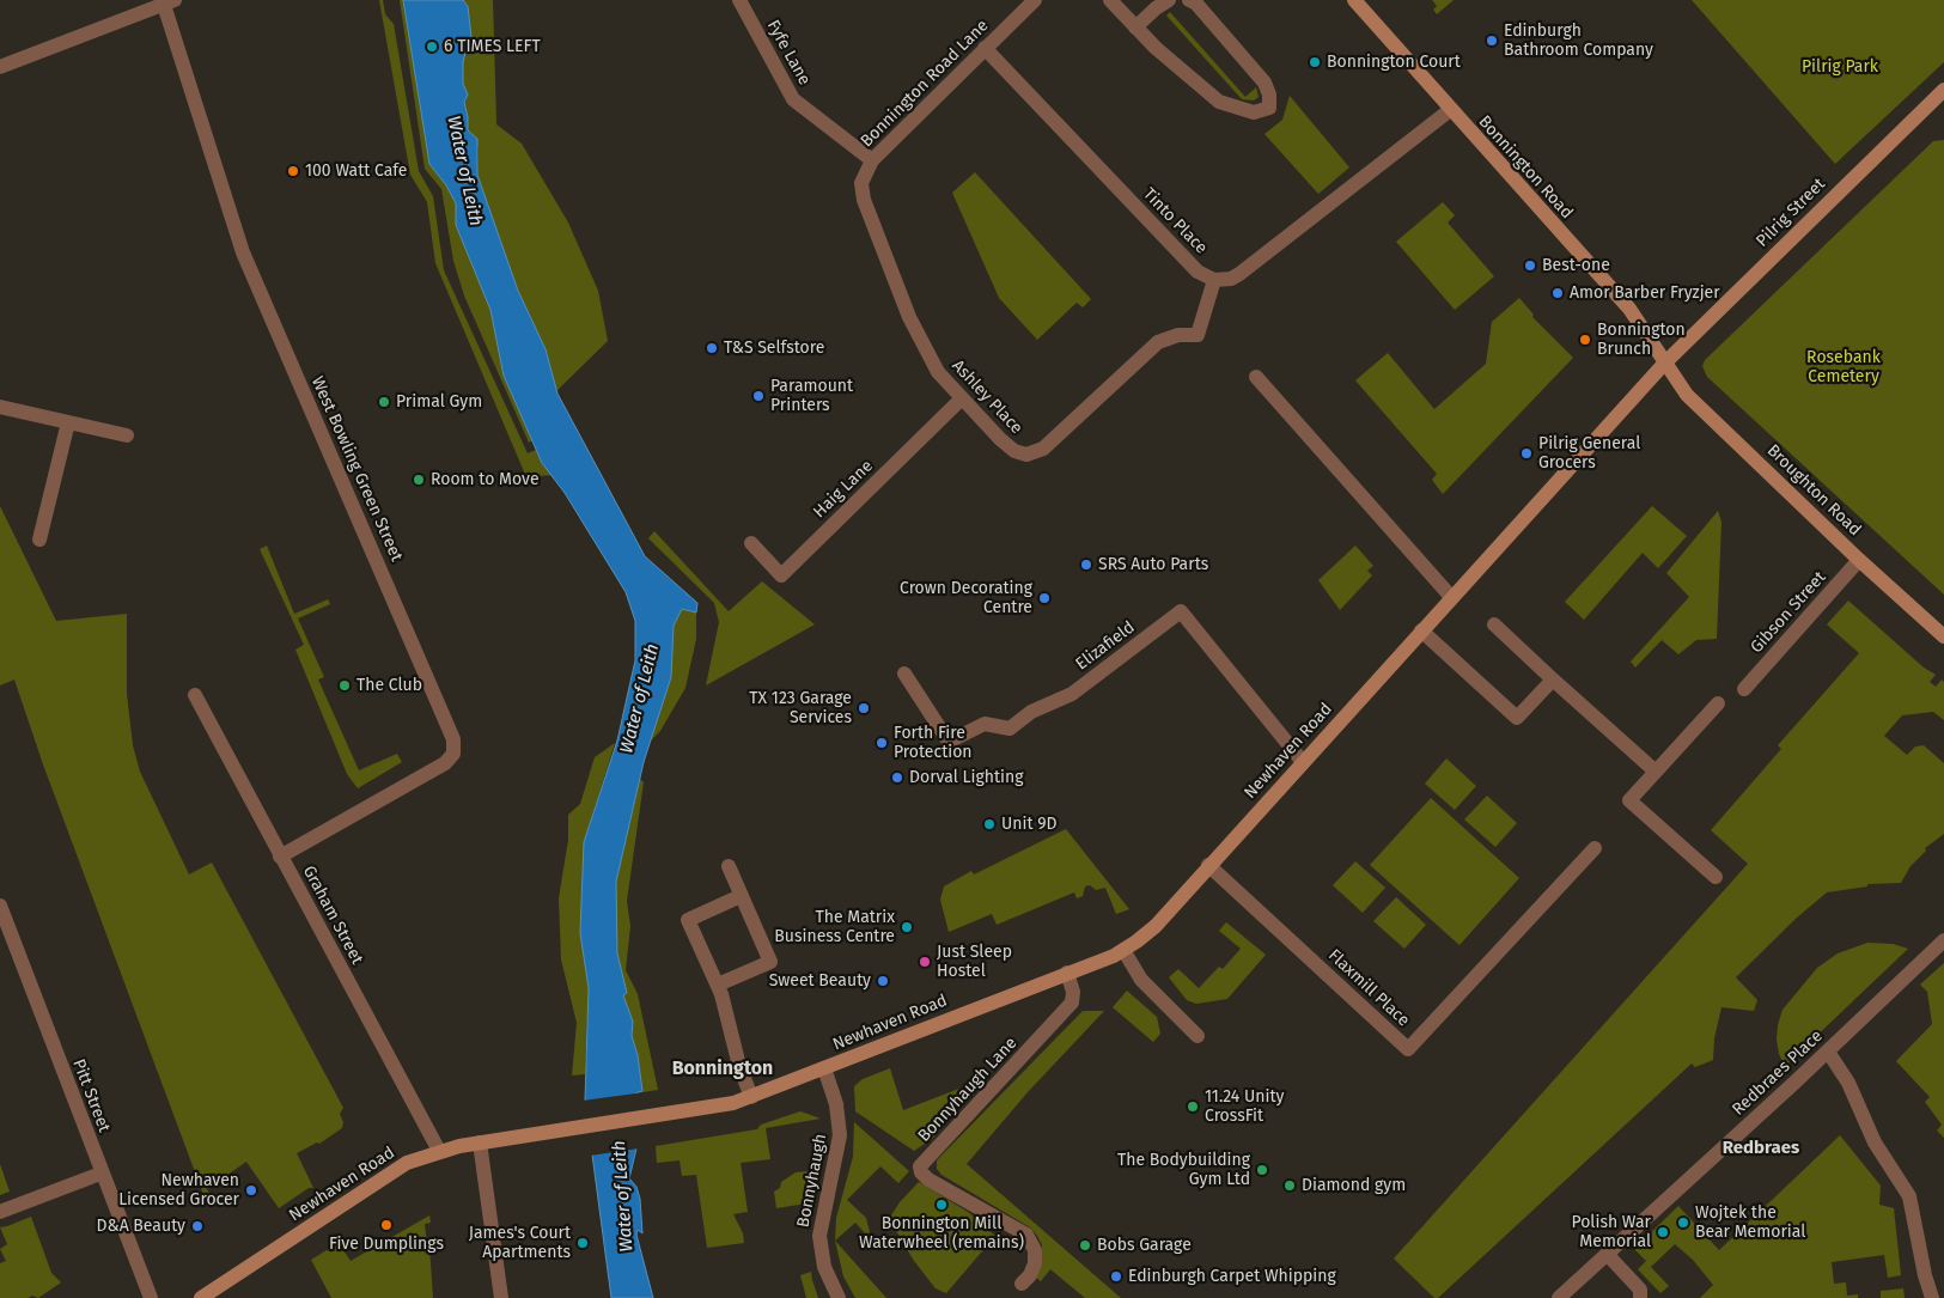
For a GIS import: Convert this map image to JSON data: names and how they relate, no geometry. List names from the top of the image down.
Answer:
{
  "streets": {
    "street": [
      "Fyfe Lane",
      "Bonnington Road Lane",
      "Bonnington Road",
      "Pilrig Street",
      "Tinto Place",
      "Ashley Place",
      "West Bowling Green Street",
      "Haig Lane",
      "Broughton Road",
      "Gibson Street",
      "Elizafield",
      "Newhaven Road",
      "Graham Street",
      "Flaxmill Place",
      "Redbraes Place",
      "Bonnyhaugh Lane",
      "Pitt Street",
      "Bonnyhaugh"
    ]
  },
  "crossings": [
    ["Fyfe Lane", "Bonnington Road Lane"],
    ["Fyfe Lane", "Ashley Place"],
    ["Bonnington Road Lane", "Tinto Place"],
    ["Bonnington Road Lane", "Ashley Place"],
    ["Bonnington Road", "Pilrig Street"],
    ["Bonnington Road", "Broughton Road"],
    ["Bonnington Road", "Newhaven Road"],
    ["Pilrig Street", "Broughton Road"],
    ["Pilrig Street", "Newhaven Road"],
    ["Tinto Place", "Ashley Place"],
    ["Ashley Place", "Haig Lane"],
    ["West Bowling Green Street", "Graham Street"],
    ["Broughton Road", "Gibson Street"],
    ["Broughton Road", "Newhaven Road"],
    ["Elizafield", "Newhaven Road"],
    ["Newhaven Road", "Graham Street"],
    ["Newhaven Road", "Flaxmill Place"],
    ["Newhaven Road", "Bonnyhaugh Lane"],
    ["Newhaven Road", "Bonnyhaugh"]
  ],
  "districts": ["Bonnington", "Redbraes"],
  "water": ["Water of Leith"],
  "parks": ["Pilrig Park", "Rosebank Cemetery"],
  "places": [
    "Edinburgh Bathroom Company",
    "6 TIMES LEFT",
    "Bonnington Court",
    "100 Watt Cafe",
    "Best-one",
    "Amor Barber Fryzjer",
    "Bonnington Brunch",
    "T&S Selfstore",
    "Paramount Printers",
    "Primal Gym",
    "Pilrig General Grocers",
    "Room to Move",
    "SRS Auto Parts",
    "Crown Decorating Centre",
    "The Club",
    "TX 123 Garage Services",
    "Forth Fire Protection",
    "Dorval Lighting",
    "Unit 9D",
    "The Matrix Business Centre",
    "Just Sleep Hostel",
    "Sweet Beauty",
    "11.24 Unity CrossFit",
    "The Bodybuilding Gym Ltd",
    "Diamond gym",
    "Newhaven Licensed Grocer",
    "Bonnington Mill Waterwheel (remains)",
    "Wojtek the Bear Memorial",
    "Five Dumplings",
    "D&A Beauty",
    "Polish War Memorial",
    "James's Court Apartments",
    "Bobs Garage",
    "Edinburgh Carpet Whipping"
  ]
}
